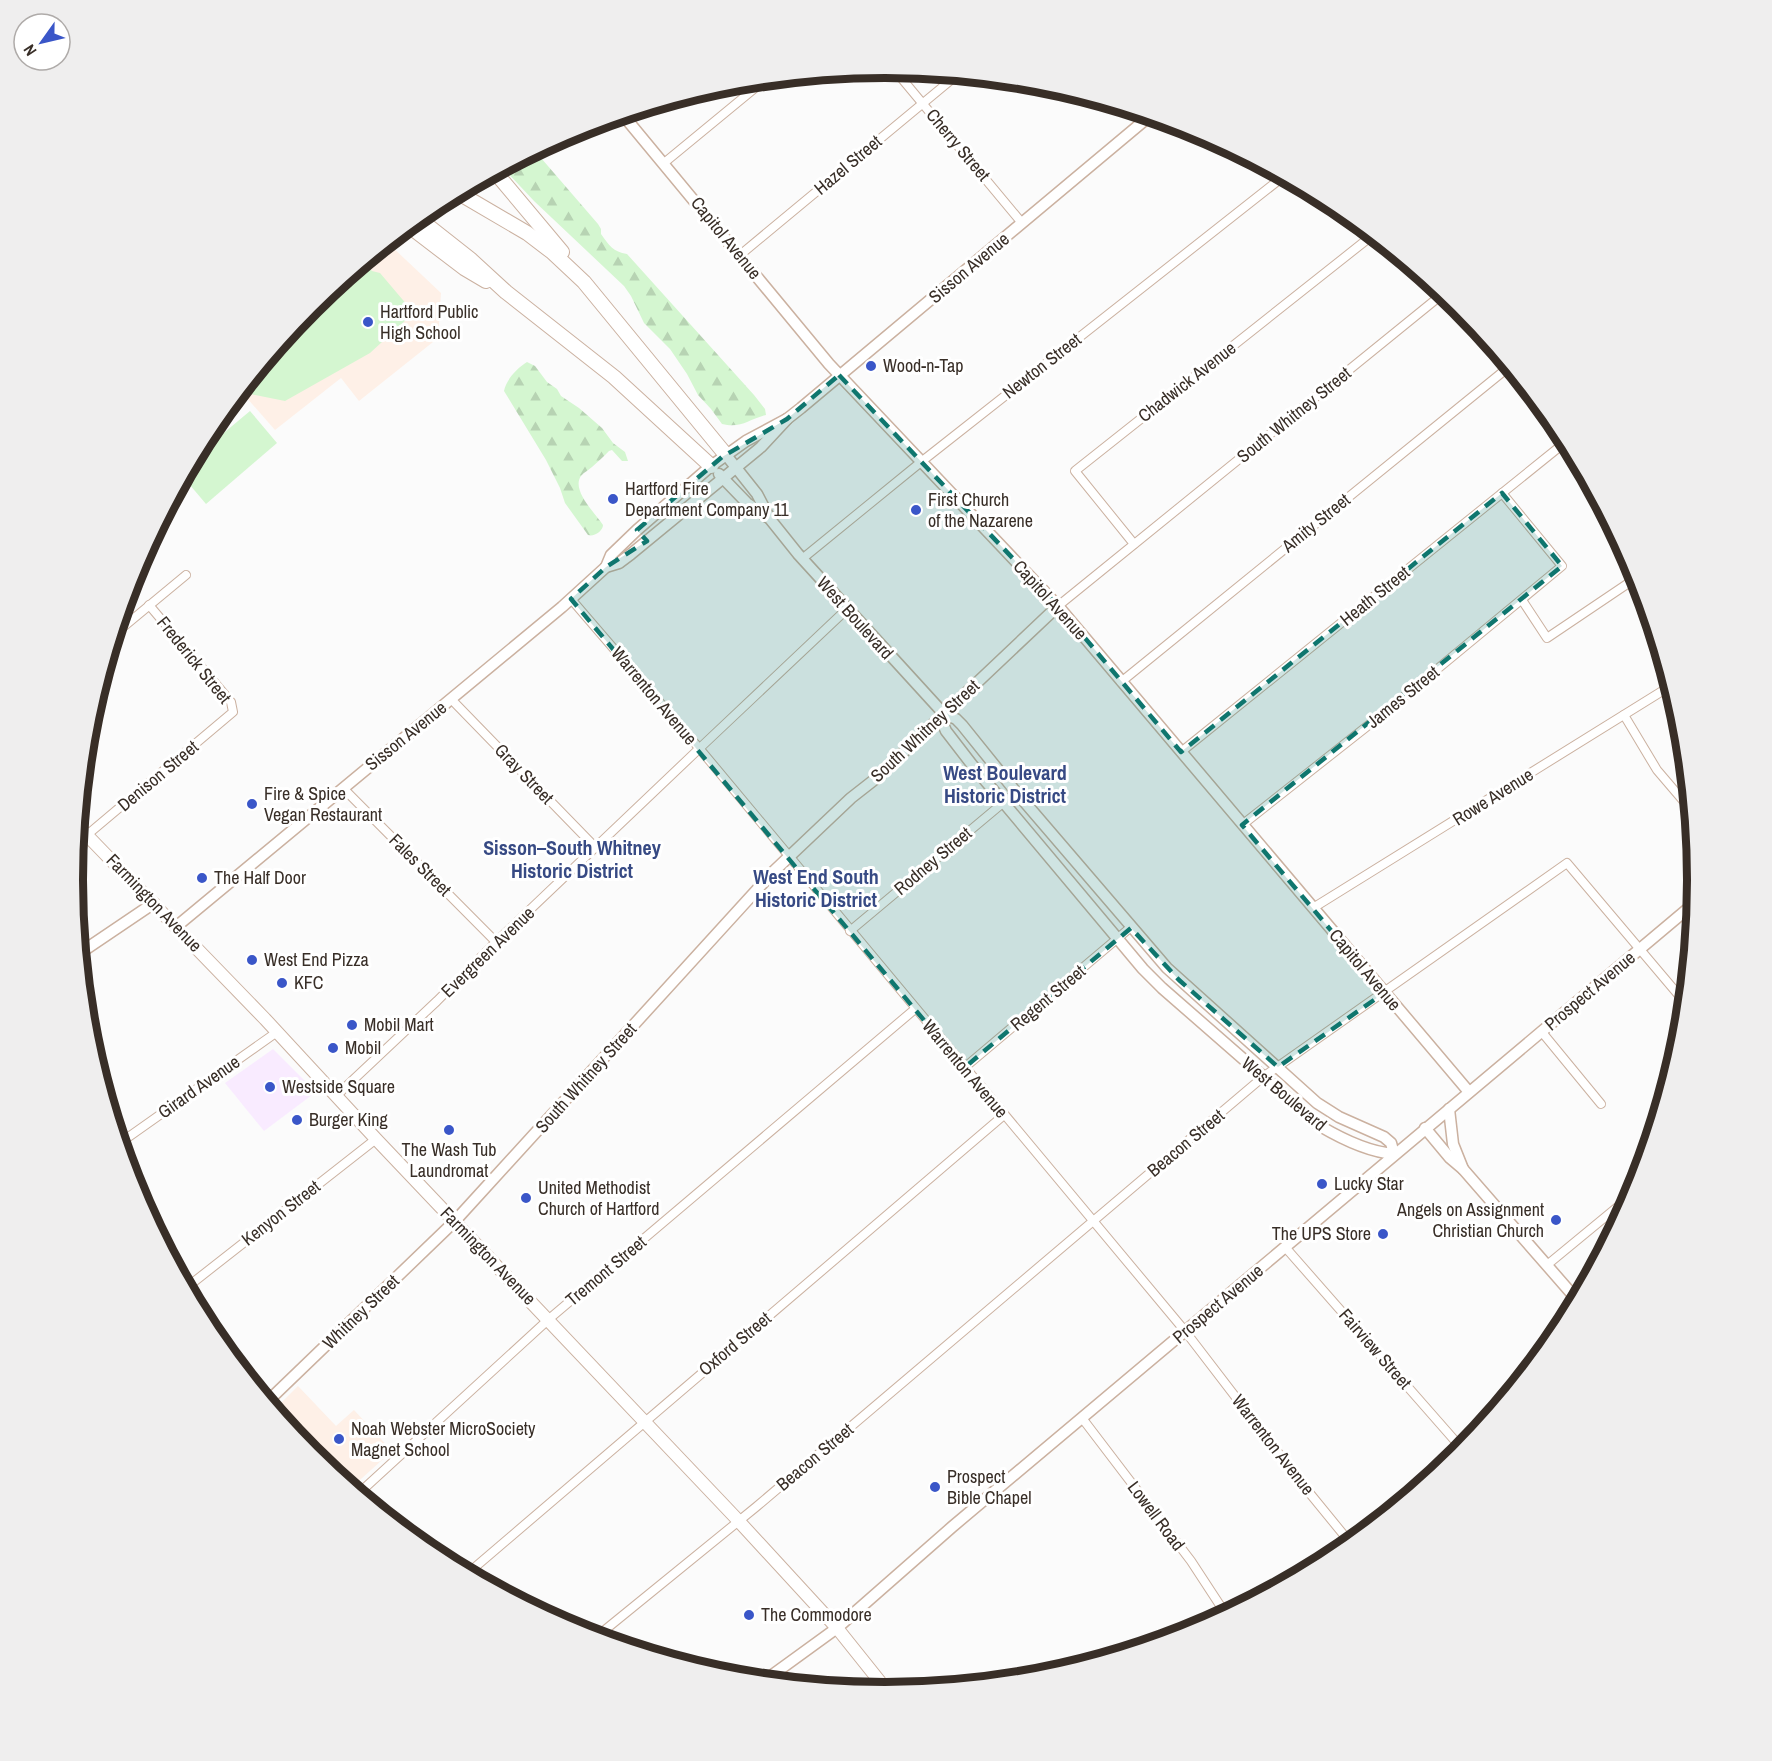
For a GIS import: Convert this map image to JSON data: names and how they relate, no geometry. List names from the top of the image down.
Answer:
{
  "streets": {
    "main road": [
      "Capitol Avenue",
      "Sisson Avenue",
      "South Whitney Street",
      "West Boulevard",
      "Farmington Avenue",
      "Prospect Avenue",
      "Whitney Street"
    ],
    "street": [
      "Cherry Street",
      "Hazel Street",
      "Newton Street",
      "Chadwick Avenue",
      "Amity Street",
      "Heath Street",
      "Frederick Street",
      "Warrenton Avenue",
      "James Street",
      "Gray Street",
      "Denison Street",
      "Rowe Avenue",
      "Rodney Street",
      "Fales Street",
      "Evergreen Avenue",
      "Regent Street",
      "Girard Avenue",
      "Beacon Street",
      "Kenyon Street",
      "Tremont Street",
      "Oxford Street",
      "Fairview Street",
      "Lowell Road"
    ]
  },
  "crossings": [
    ["Cherry Street", "Hazel Street"],
    ["Cherry Street", "Sisson Avenue"],
    ["Hazel Street", "Capitol Avenue"],
    ["Capitol Avenue", "Sisson Avenue"],
    ["Capitol Avenue", "Newton Street"],
    ["Capitol Avenue", "South Whitney Street"],
    ["Capitol Avenue", "Amity Street"],
    ["Capitol Avenue", "Heath Street"],
    ["Capitol Avenue", "James Street"],
    ["Capitol Avenue", "Rowe Avenue"],
    ["Capitol Avenue", "Prospect Avenue"],
    ["Capitol Avenue", "Beacon Street"],
    ["Sisson Avenue", "West Boulevard"],
    ["Sisson Avenue", "Warrenton Avenue"],
    ["Sisson Avenue", "Gray Street"],
    ["Sisson Avenue", "Fales Street"],
    ["Sisson Avenue", "Farmington Avenue"],
    ["Newton Street", "West Boulevard"],
    ["Chadwick Avenue", "South Whitney Street"],
    ["South Whitney Street", "West Boulevard"],
    ["South Whitney Street", "Warrenton Avenue"],
    ["South Whitney Street", "Farmington Avenue"],
    ["South Whitney Street", "Whitney Street"],
    ["Heath Street", "James Street"],
    ["West Boulevard", "Rodney Street"],
    ["West Boulevard", "Evergreen Avenue"],
    ["West Boulevard", "Prospect Avenue"],
    ["West Boulevard", "Regent Street"],
    ["West Boulevard", "Beacon Street"],
    ["Frederick Street", "Denison Street"],
    ["Warrenton Avenue", "Rodney Street"],
    ["Warrenton Avenue", "Evergreen Avenue"],
    ["Warrenton Avenue", "Prospect Avenue"],
    ["Warrenton Avenue", "Regent Street"],
    ["Warrenton Avenue", "Beacon Street"],
    ["Warrenton Avenue", "Tremont Street"],
    ["Warrenton Avenue", "Oxford Street"],
    ["Gray Street", "Evergreen Avenue"],
    ["Fales Street", "Evergreen Avenue"],
    ["Farmington Avenue", "Evergreen Avenue"],
    ["Farmington Avenue", "Prospect Avenue"],
    ["Farmington Avenue", "Girard Avenue"],
    ["Farmington Avenue", "Beacon Street"],
    ["Farmington Avenue", "Kenyon Street"],
    ["Farmington Avenue", "Tremont Street"],
    ["Farmington Avenue", "Whitney Street"],
    ["Farmington Avenue", "Oxford Street"],
    ["Prospect Avenue", "Beacon Street"],
    ["Prospect Avenue", "Fairview Street"],
    ["Prospect Avenue", "Lowell Road"]
  ],
  "districts": ["West Boulevard Historic District", "Sisson–South Whitney Historic District", "West End South Historic District"],
  "places": [
    "Hartford Public High School",
    "Wood-n-Tap",
    "Hartford Fire Department Company 11",
    "First Church of the Nazarene",
    "Fire & Spice Vegan Restaurant",
    "The Half Door",
    "West End Pizza",
    "KFC",
    "Mobil Mart",
    "Mobil",
    "Westside Square",
    "Burger King",
    "The Wash Tub Laundromat",
    "Lucky Star",
    "United Methodist Church of Hartford",
    "Angels on Assignment Christian Church",
    "The UPS Store",
    "Noah Webster MicroSociety Magnet School",
    "Prospect Bible Chapel",
    "The Commodore"
  ],
  "north": "bottom left"
}
